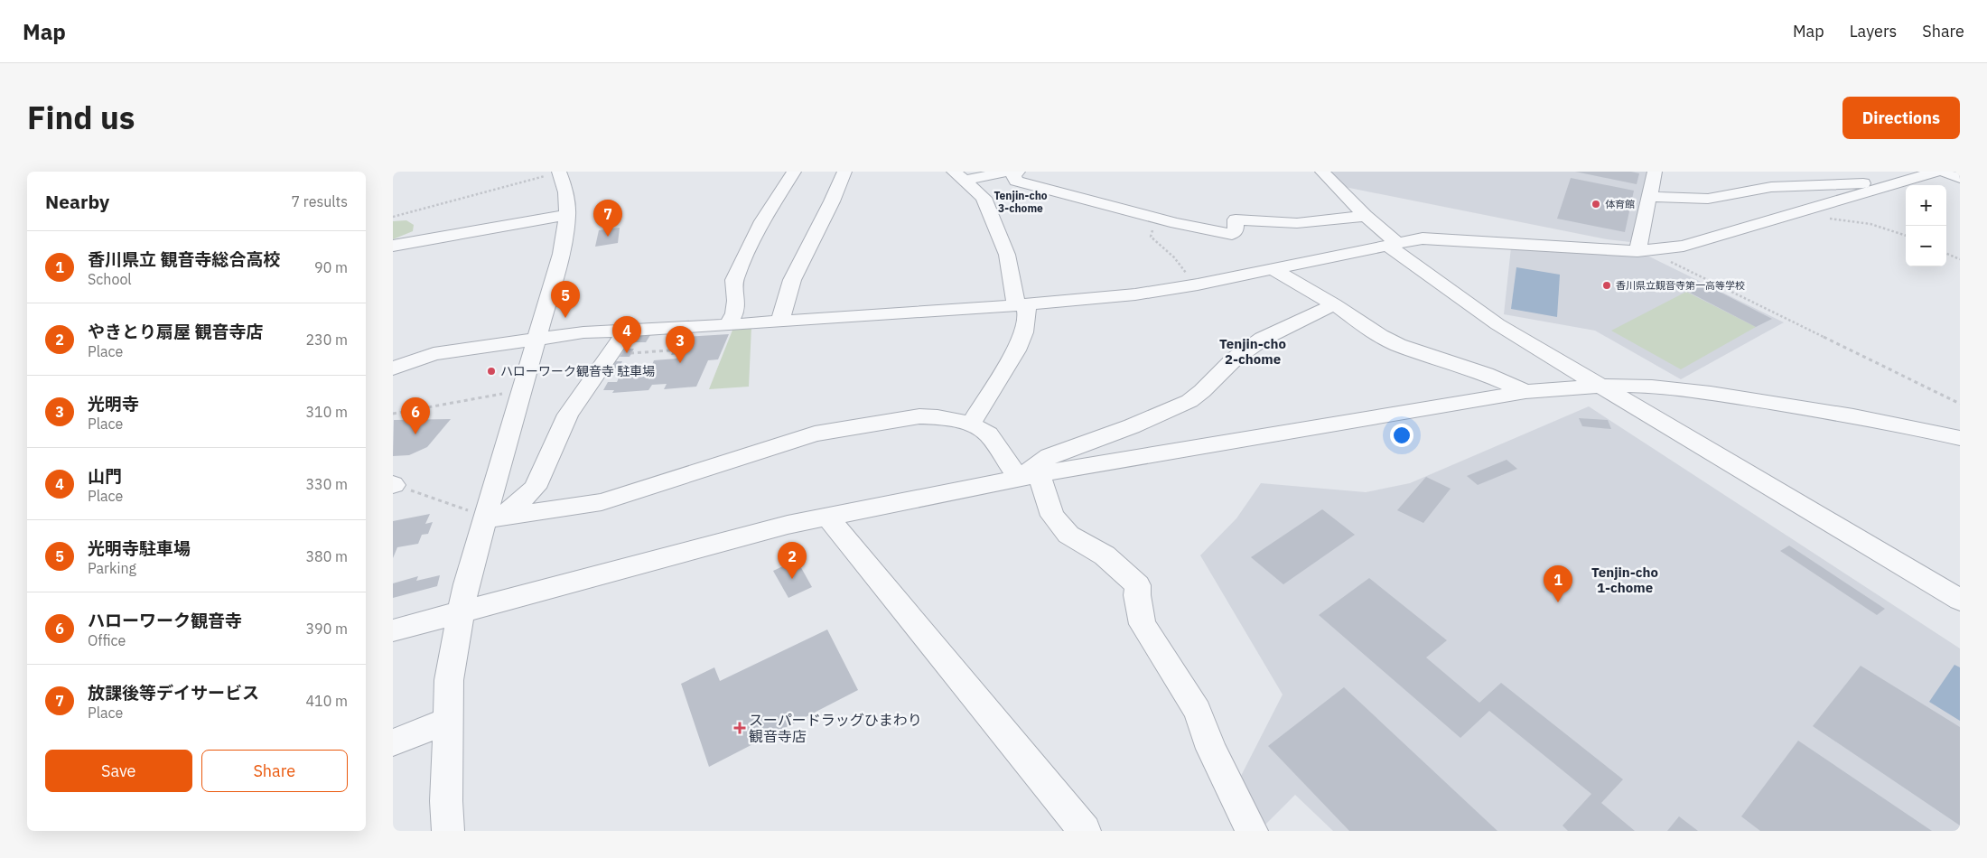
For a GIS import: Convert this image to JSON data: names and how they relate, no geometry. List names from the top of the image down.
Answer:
{
  "districts": ["Tenjin-cho 3-chome", "Tenjin-cho 2-chome", "Tenjin-cho 1-chome"],
  "places": {
    "other": ["体育館", "香川県立観音寺第一高等学校", "ハローワーク観音寺 駐車場"],
    "health": ["スーパードラッグひまわり 観音寺店"]
  },
  "page": {
    "header": "Map",
    "nav": ["Map", "Layers", "Share"],
    "title": "Find us",
    "buttons": [
      "Directions",
      ["Save", "Share"]
    ],
    "heading": ["Nearby", "7 results"],
    "map_buttons": ["+", "−"],
    "pins": [
      "7",
      "5",
      "4",
      "3",
      "6",
      "2",
      "1"
    ],
    "list": [
      {
        "mark": "1",
        "name": "香川県立 観音寺総合高校",
        "note": "School",
        "value": "90 m"
      },
      {
        "mark": "2",
        "name": "やきとり扇屋 観音寺店",
        "note": "Place",
        "value": "230 m"
      },
      {
        "mark": "3",
        "name": "光明寺",
        "note": "Place",
        "value": "310 m"
      },
      {
        "mark": "4",
        "name": "山門",
        "note": "Place",
        "value": "330 m"
      },
      {
        "mark": "5",
        "name": "光明寺駐車場",
        "note": "Parking",
        "value": "380 m"
      },
      {
        "mark": "6",
        "name": "ハローワーク観音寺",
        "note": "Office",
        "value": "390 m"
      },
      {
        "mark": "7",
        "name": "放課後等デイサービス",
        "note": "Place",
        "value": "410 m"
      }
    ]
  }
}
